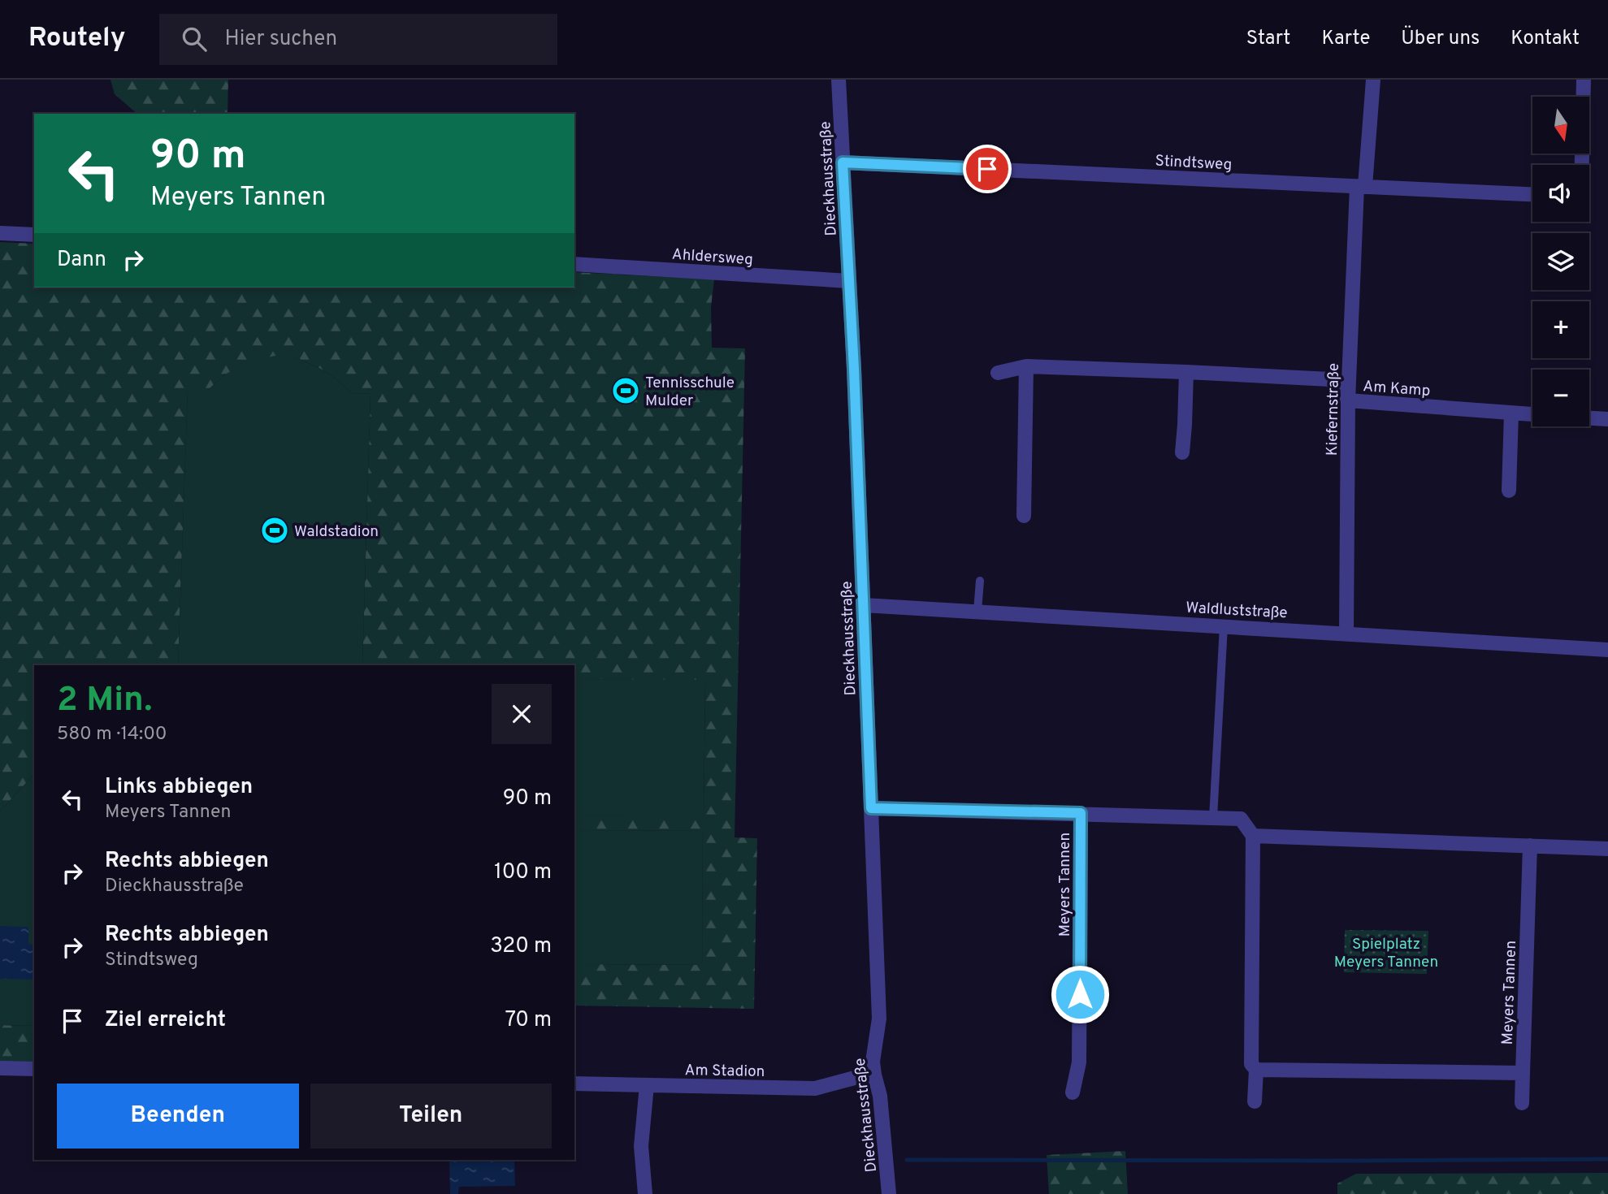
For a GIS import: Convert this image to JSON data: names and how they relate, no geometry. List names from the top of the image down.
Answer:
{
  "streets": {
    "street": [
      "Stindtsweg",
      "Dieckhausstraße",
      "Ahldersweg",
      "Am Kamp",
      "Kiefernstraße",
      "Waldluststraße",
      "Meyers Tannen",
      "Am Stadion"
    ]
  },
  "crossings": [
    ["Stindtsweg", "Dieckhausstraße"],
    ["Stindtsweg", "Kiefernstraße"],
    ["Dieckhausstraße", "Ahldersweg"],
    ["Dieckhausstraße", "Waldluststraße"],
    ["Dieckhausstraße", "Meyers Tannen"],
    ["Dieckhausstraße", "Am Stadion"],
    ["Am Kamp", "Kiefernstraße"],
    ["Kiefernstraße", "Waldluststraße"]
  ],
  "parks": ["Spielplatz Meyers Tannen"],
  "places": {
    "sports": ["Tennisschule Mulder", "Waldstadion"]
  },
  "north": "bottom",
  "page": {
    "header": "Routely",
    "search": "Hier suchen",
    "nav": [
      "Start",
      "Karte",
      "Über uns",
      "Kontakt"
    ],
    "map_buttons": ["+", "−"],
    "turn": ["90 m", "Meyers Tannen"],
    "then": "Dann",
    "heading": ["2 Min.", "580 m · 14:00"],
    "list": [
      {
        "name": "Links abbiegen",
        "note": "Meyers Tannen",
        "value": "90 m"
      },
      {
        "name": "Rechts abbiegen",
        "note": "Dieckhausstraße",
        "value": "100 m"
      },
      {
        "name": "Rechts abbiegen",
        "note": "Stindtsweg",
        "value": "320 m"
      },
      {
        "name": "Ziel erreicht",
        "value": "70 m"
      }
    ],
    "buttons": ["Beenden", "Teilen"]
  }
}
